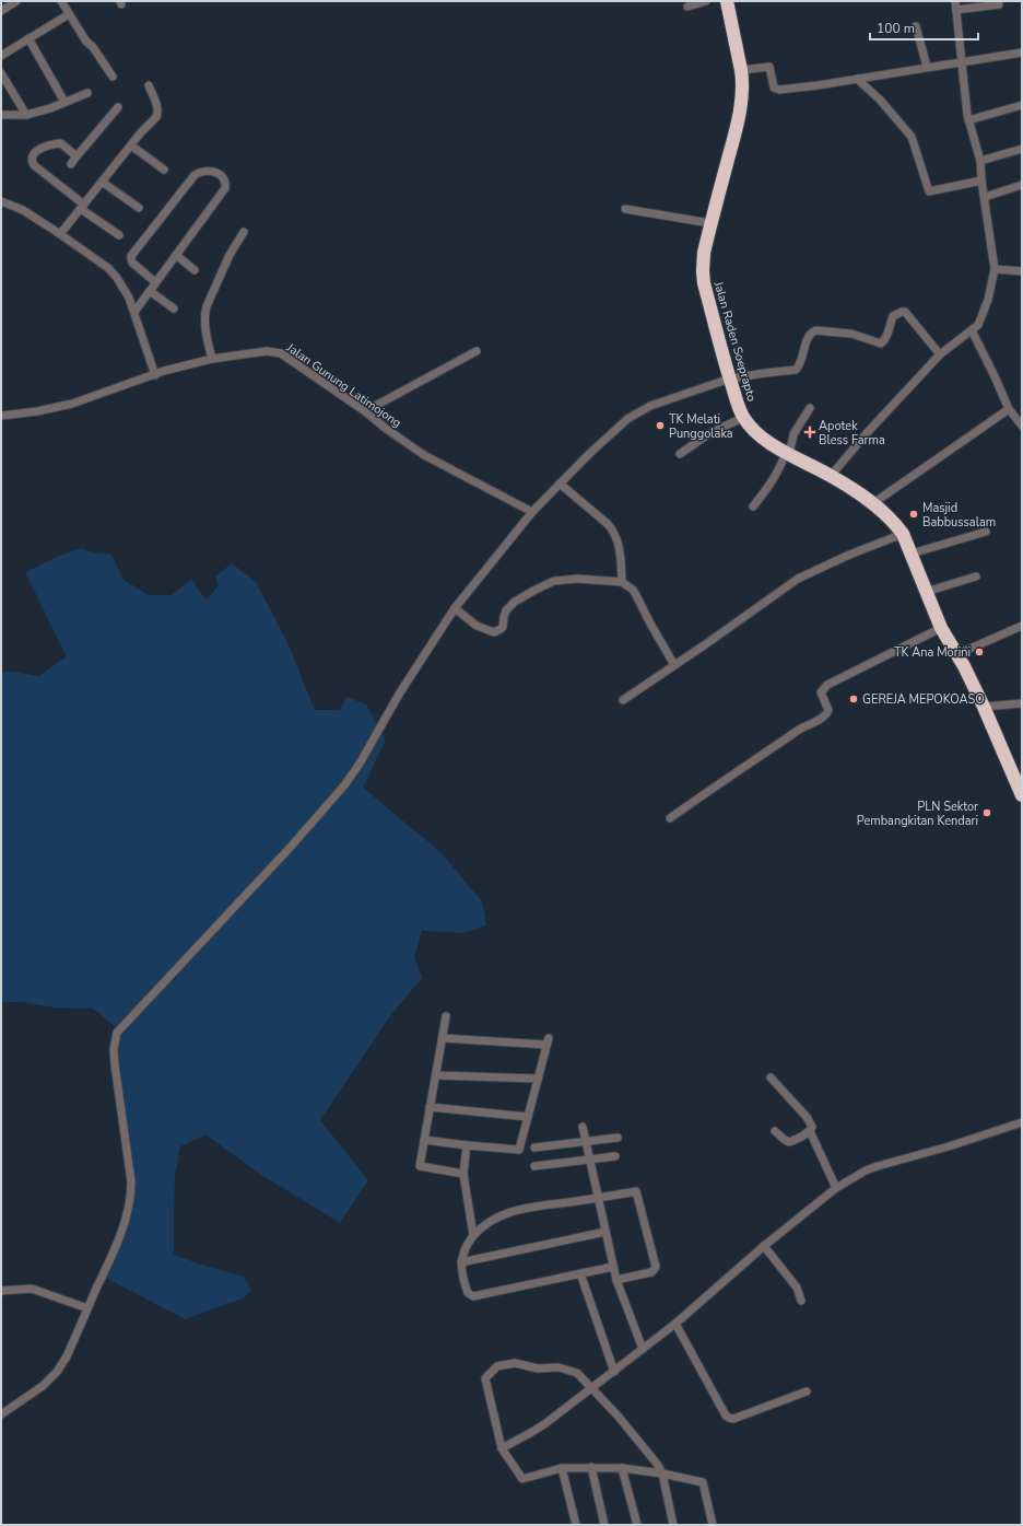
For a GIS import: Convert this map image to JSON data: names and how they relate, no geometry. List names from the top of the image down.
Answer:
{
  "streets": {
    "highway": ["Jalan Raden Soeprapto"],
    "street": ["Jalan Gunung Latimojong"]
  },
  "places": {
    "other": [
      "TK Melati Punggolaka",
      "Masjid Babbussalam",
      "TK Ana Morini",
      "GEREJA MEPOKOASO",
      "PLN Sektor Pembangkitan Kendari"
    ],
    "health": ["Apotek Bless Farma"]
  },
  "scale_bar": "100 m"
}
